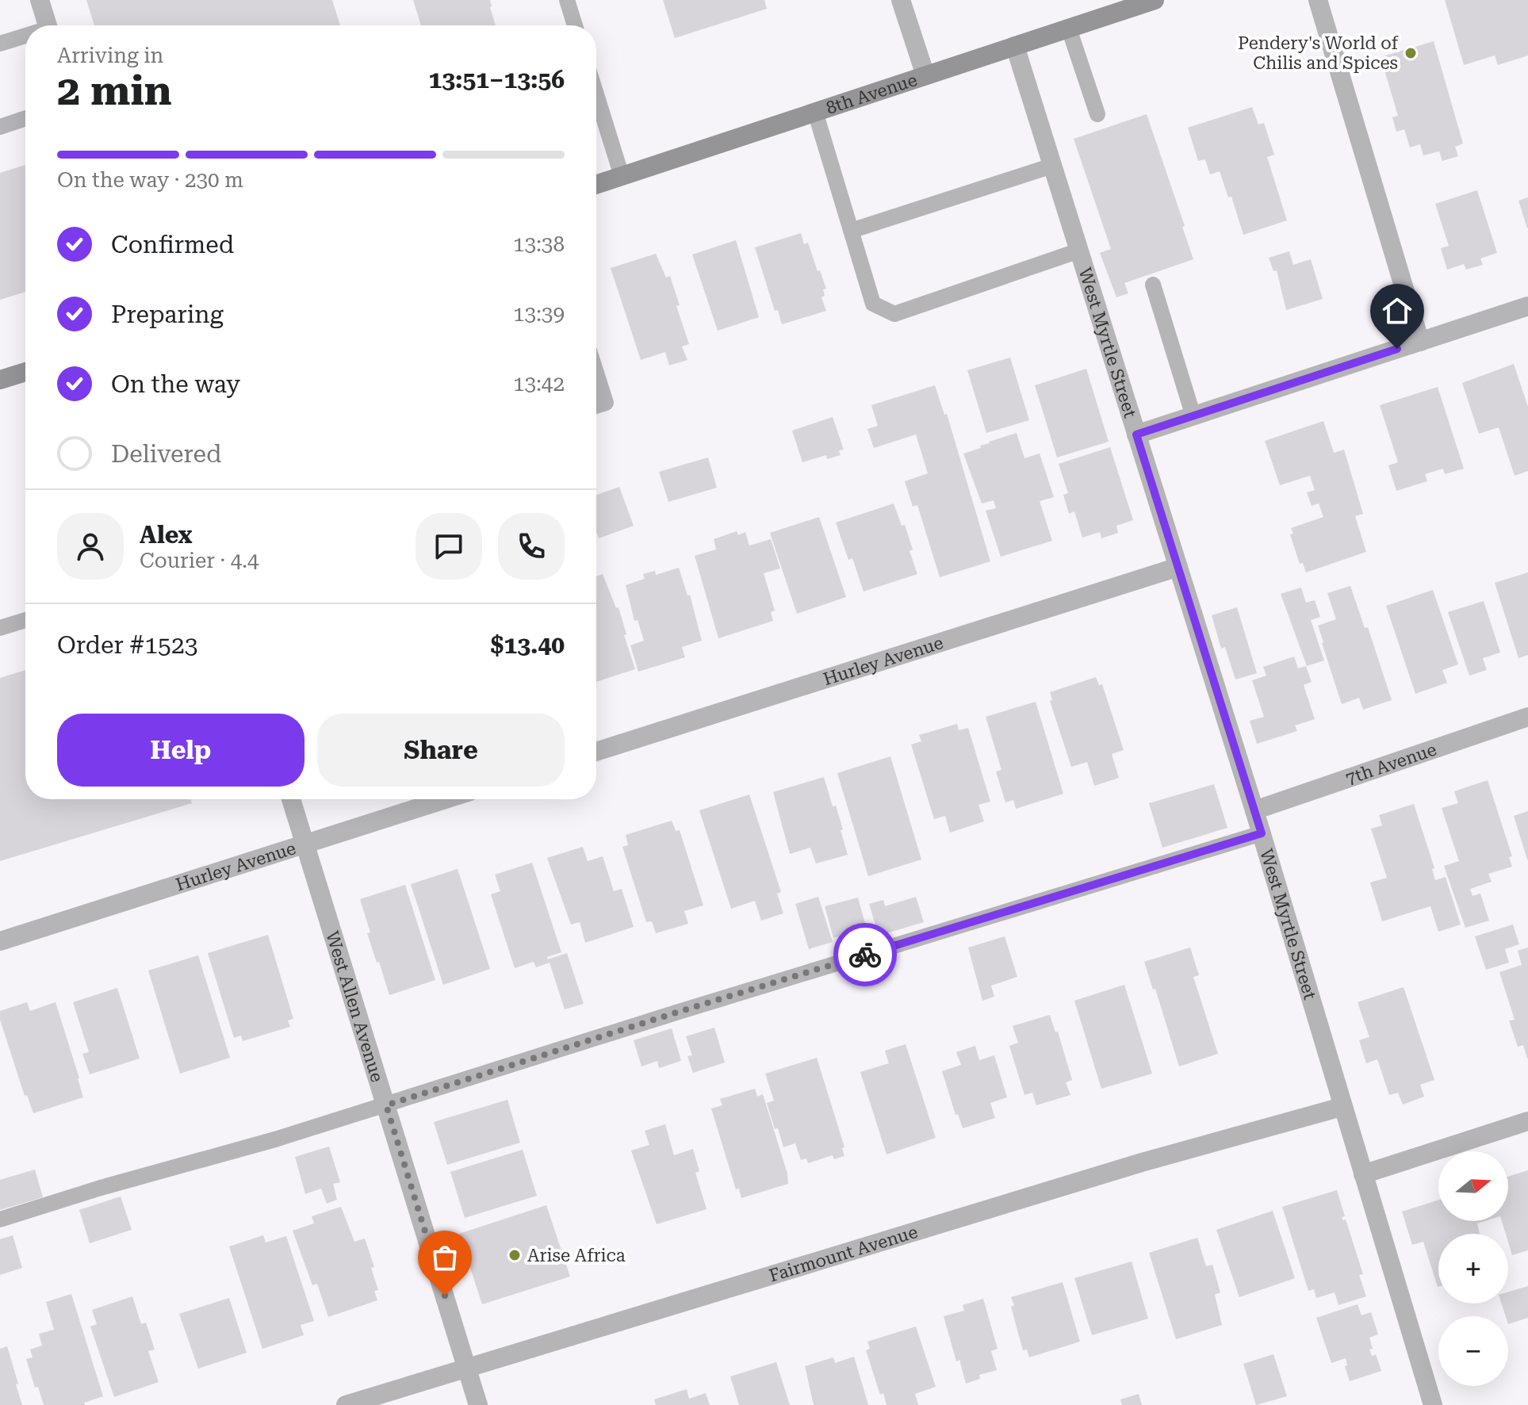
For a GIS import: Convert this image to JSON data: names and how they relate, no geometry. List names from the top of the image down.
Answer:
{
  "streets": {
    "main road": ["8th Avenue"],
    "street": [
      "West Myrtle Street",
      "Hurley Avenue",
      "7th Avenue",
      "West Allen Avenue",
      "Fairmount Avenue"
    ]
  },
  "crossings": [
    ["8th Avenue", "West Myrtle Street"],
    ["West Myrtle Street", "Hurley Avenue"],
    ["West Myrtle Street", "7th Avenue"],
    ["West Myrtle Street", "Fairmount Avenue"],
    ["Hurley Avenue", "West Allen Avenue"],
    ["West Allen Avenue", "Fairmount Avenue"]
  ],
  "places": ["Pendery's World of Chilis and Spices", "Arise Africa"],
  "north": "right",
  "page": {
    "heading": ["2 min", "Arriving in", "13:51–13:56"],
    "panel": [
      "Alex",
      "Courier · 4.4",
      "Order #1523",
      "$13.40"
    ],
    "bar": "On the way · 230 m",
    "list": [
      ["Confirmed", "13:38"],
      ["Preparing", "13:39"],
      ["On the way", "13:42"],
      "Delivered"
    ],
    "buttons": ["Help", "Share"],
    "map_buttons": ["+", "−"]
  }
}
